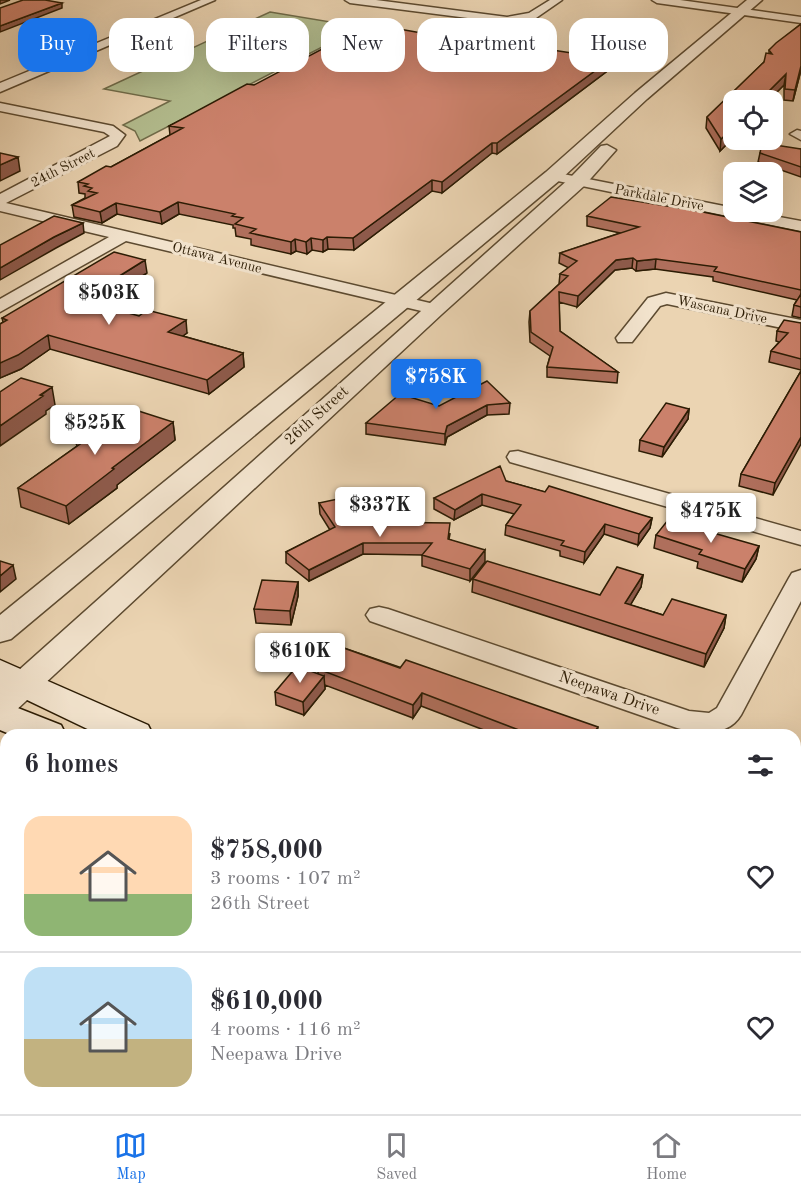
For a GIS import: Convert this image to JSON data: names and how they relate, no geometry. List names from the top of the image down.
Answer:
{
  "streets": {
    "street": [
      "24th Street",
      "Parkdale Drive",
      "Ottawa Avenue",
      "Wascana Drive",
      "26th Street",
      "Neepawa Drive"
    ]
  },
  "crossings": [
    ["Parkdale Drive", "26th Street"],
    ["Ottawa Avenue", "26th Street"]
  ],
  "page": {
    "chip": [
      "Buy",
      "Rent",
      "Filters",
      "New",
      "Apartment",
      "House"
    ],
    "price": [
      "$503K",
      "$758K",
      "$525K",
      "$337K",
      "$475K",
      "$610K"
    ],
    "heading": "6 homes",
    "list": [
      {
        "name": "$758,000",
        "note": "3 rooms · 107 m² · 26th Street"
      },
      {
        "name": "$610,000",
        "note": "4 rooms · 116 m² · Neepawa Drive"
      }
    ],
    "tabs": ["Map", "Saved", "Home"]
  }
}
